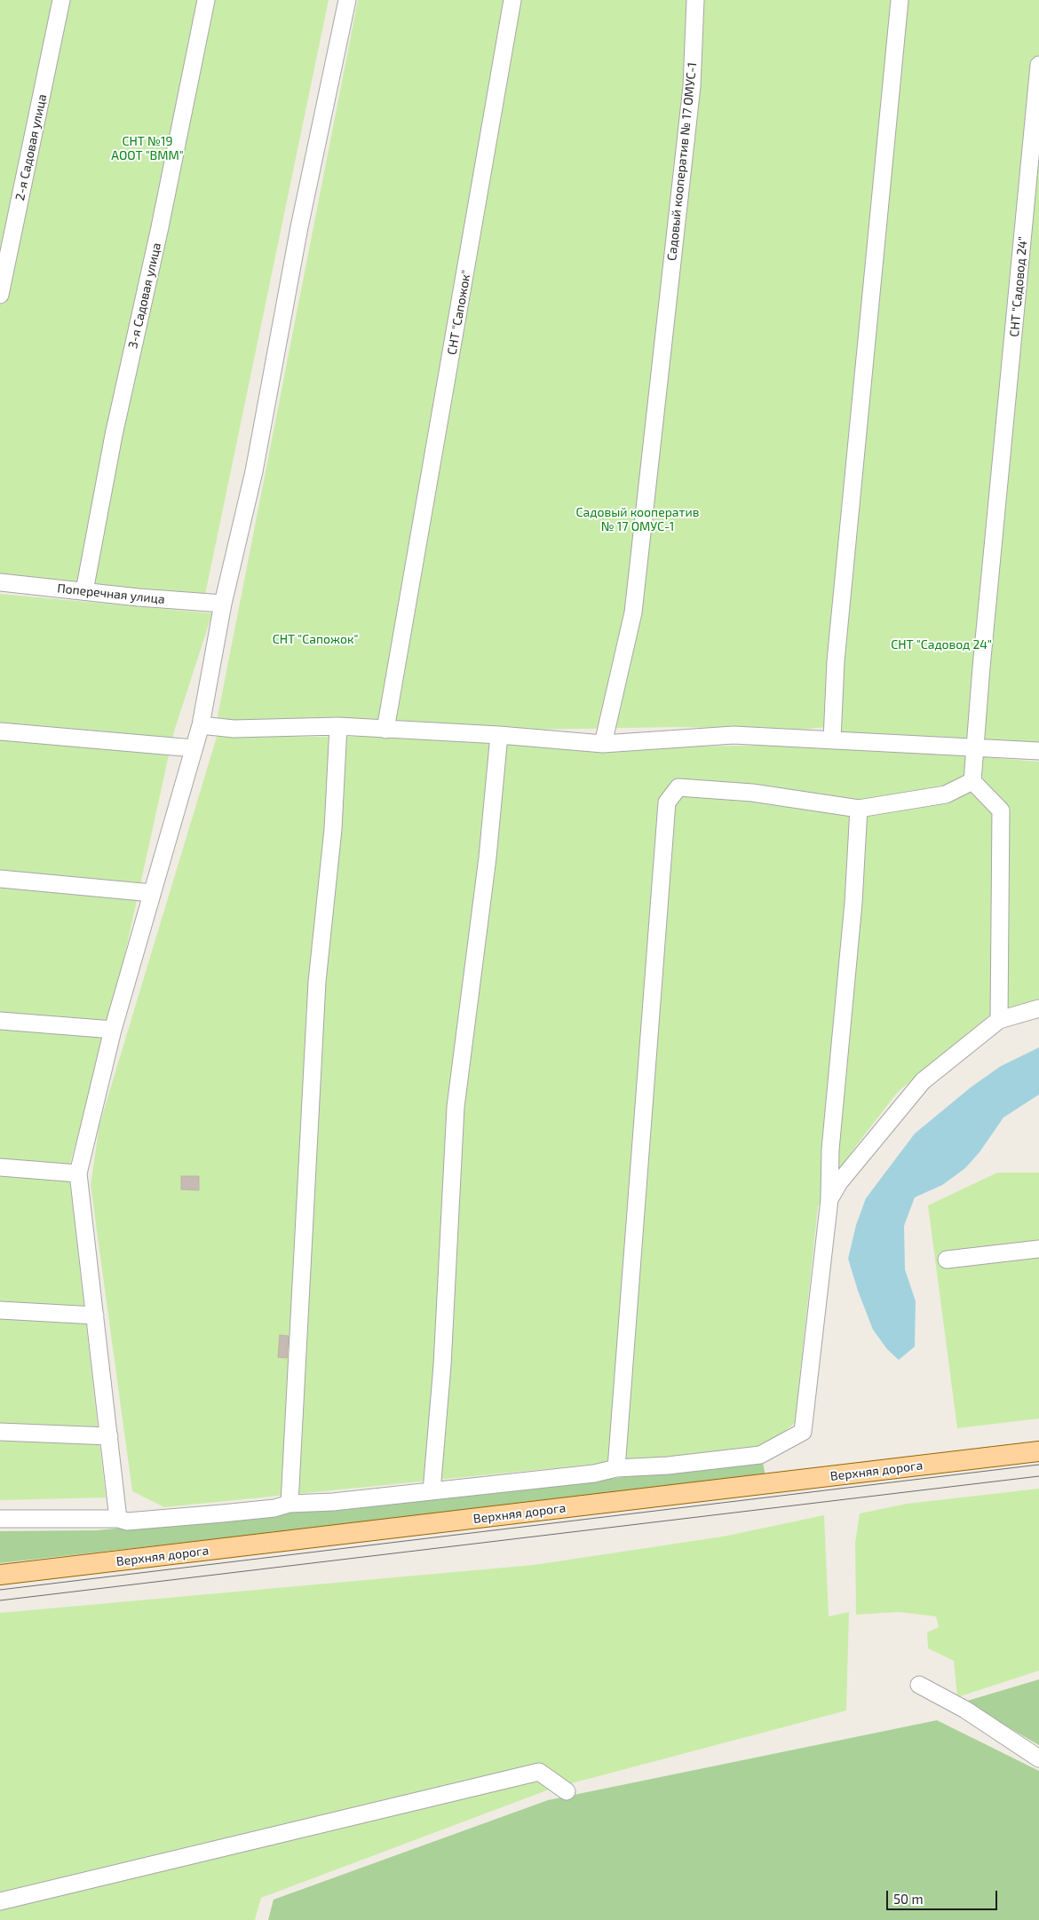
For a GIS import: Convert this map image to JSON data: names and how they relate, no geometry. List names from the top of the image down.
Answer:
{
  "streets": {
    "main road": ["Верхняя дорога"],
    "street": [
      "2-я Садовая улица",
      "Садовый кооператив № 17 ОМУС-1",
      "СНТ \"Садовод 24\"",
      "3-я Садовая улица",
      "СНТ \"Сапожок\"",
      "Поперечная улица"
    ]
  },
  "crossings": [
    ["3-я Садовая улица", "Поперечная улица"]
  ],
  "parks": [
    "СНТ №19 АООТ \"ВММ\"",
    "Садовый кооператив № 17 ОМУС-1",
    "СНТ \"Сапожок\"",
    "СНТ \"Садовод 24\""
  ],
  "scale_bar": "50 m"
}
